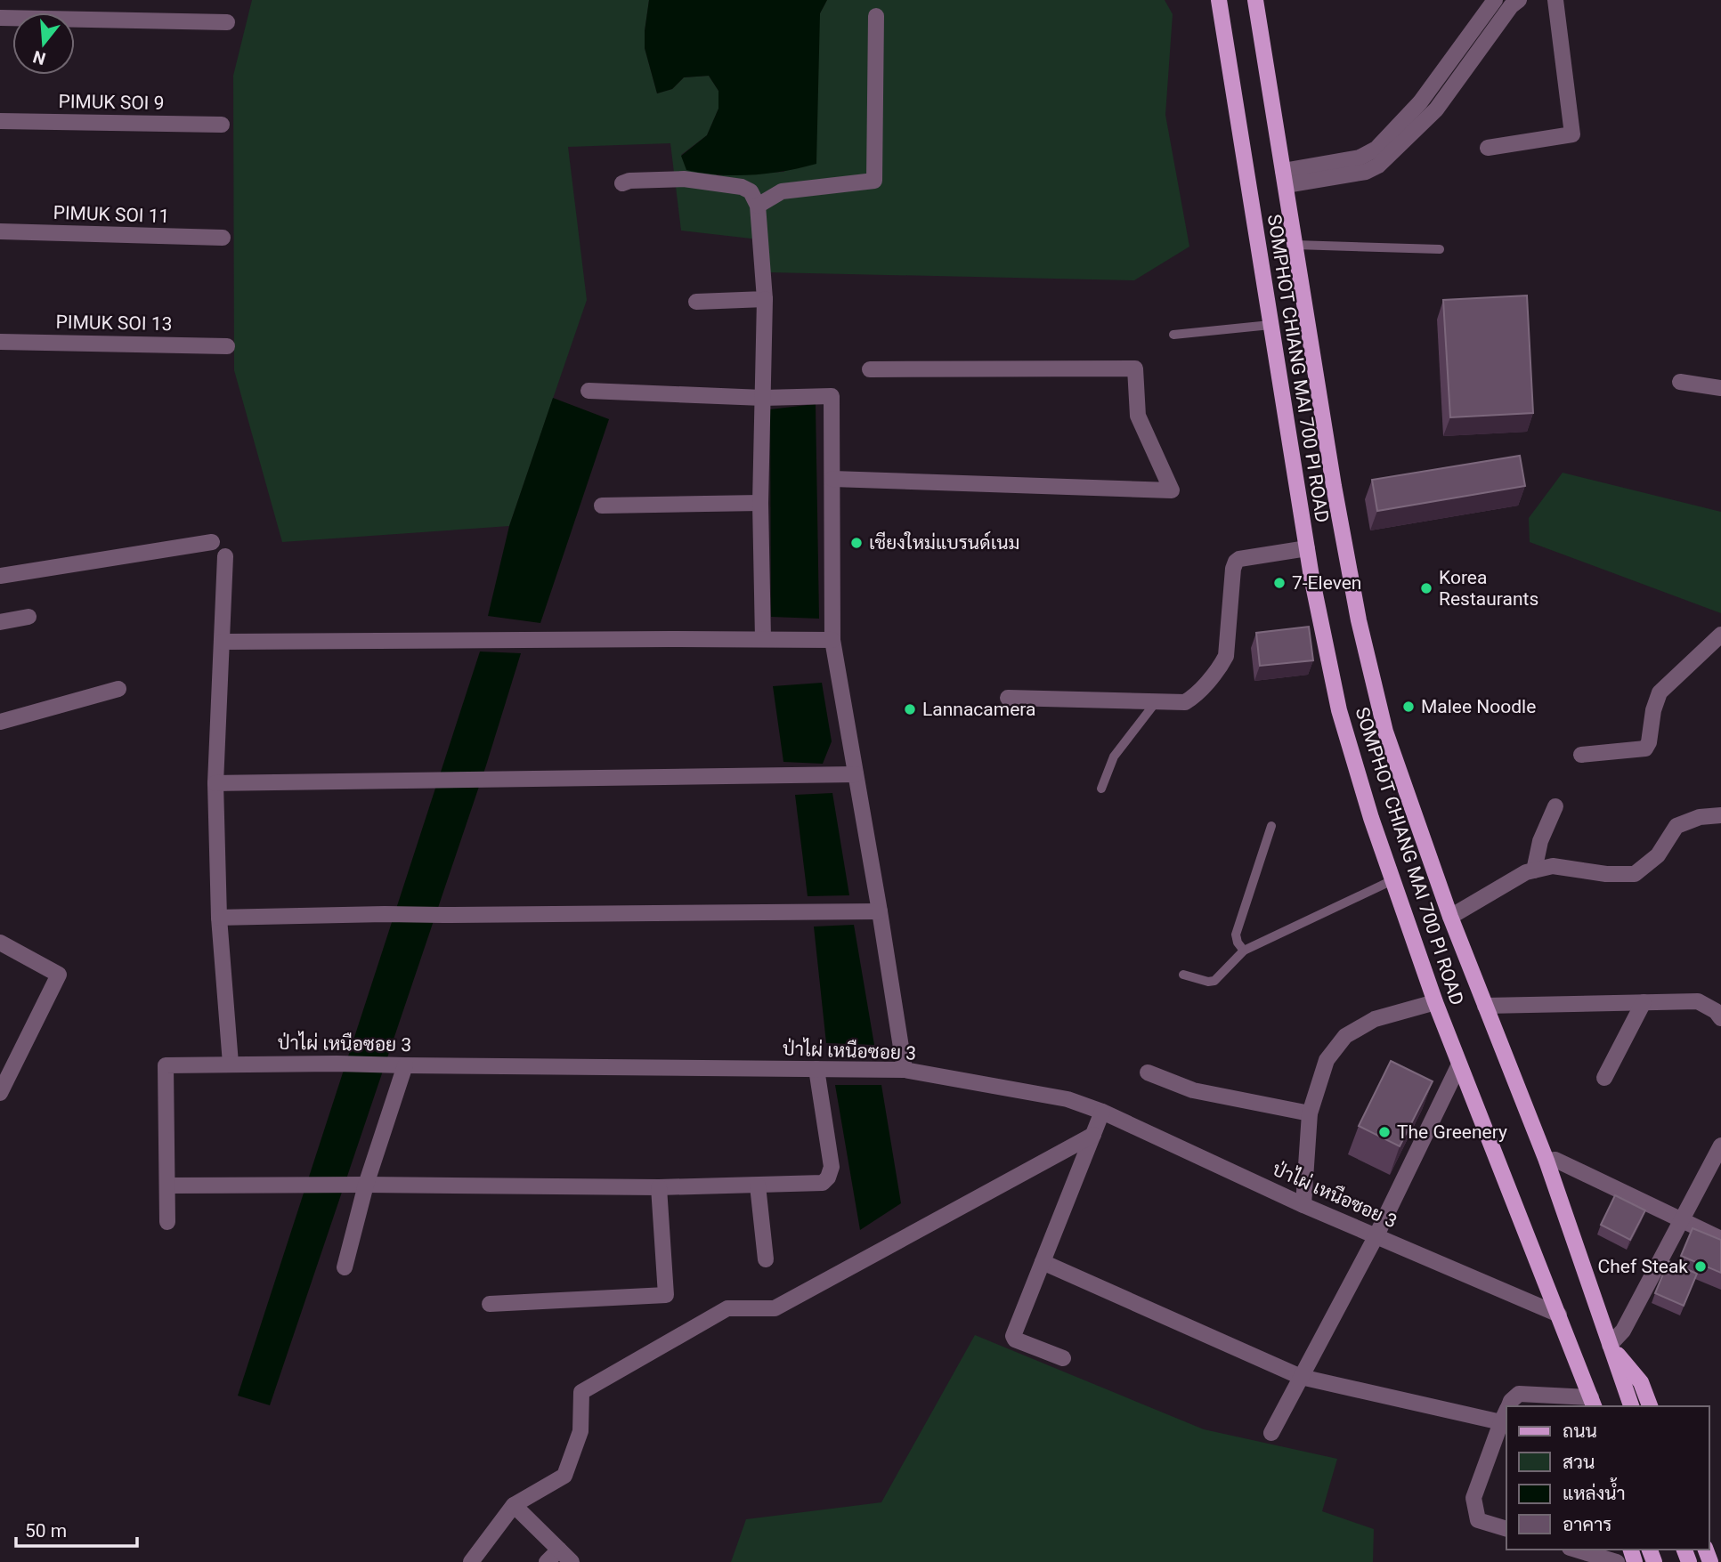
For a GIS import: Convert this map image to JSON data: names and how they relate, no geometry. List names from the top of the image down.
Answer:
{
  "streets": {
    "main road": ["SOMPHOT CHIANG MAI 700 PI ROAD"],
    "street": [
      "PIMUK SOI 9",
      "PIMUK SOI 11",
      "PIMUK SOI 13",
      "ป่าไผ่ เหนือซอย 3"
    ]
  },
  "crossings": [
    ["SOMPHOT CHIANG MAI 700 PI ROAD", "ป่าไผ่ เหนือซอย 3"]
  ],
  "places": [
    "เชียงใหม่แบรนด์เนม",
    "7-Eleven",
    "Korea Restaurants",
    "Malee Noodle",
    "Lannacamera",
    "The Greenery",
    "Chef Steak"
  ],
  "legend": [
    "ถนน",
    "สวน",
    "แหล่งน้ำ",
    "อาคาร"
  ],
  "scale_bar": "50 m",
  "north": "bottom"
}
